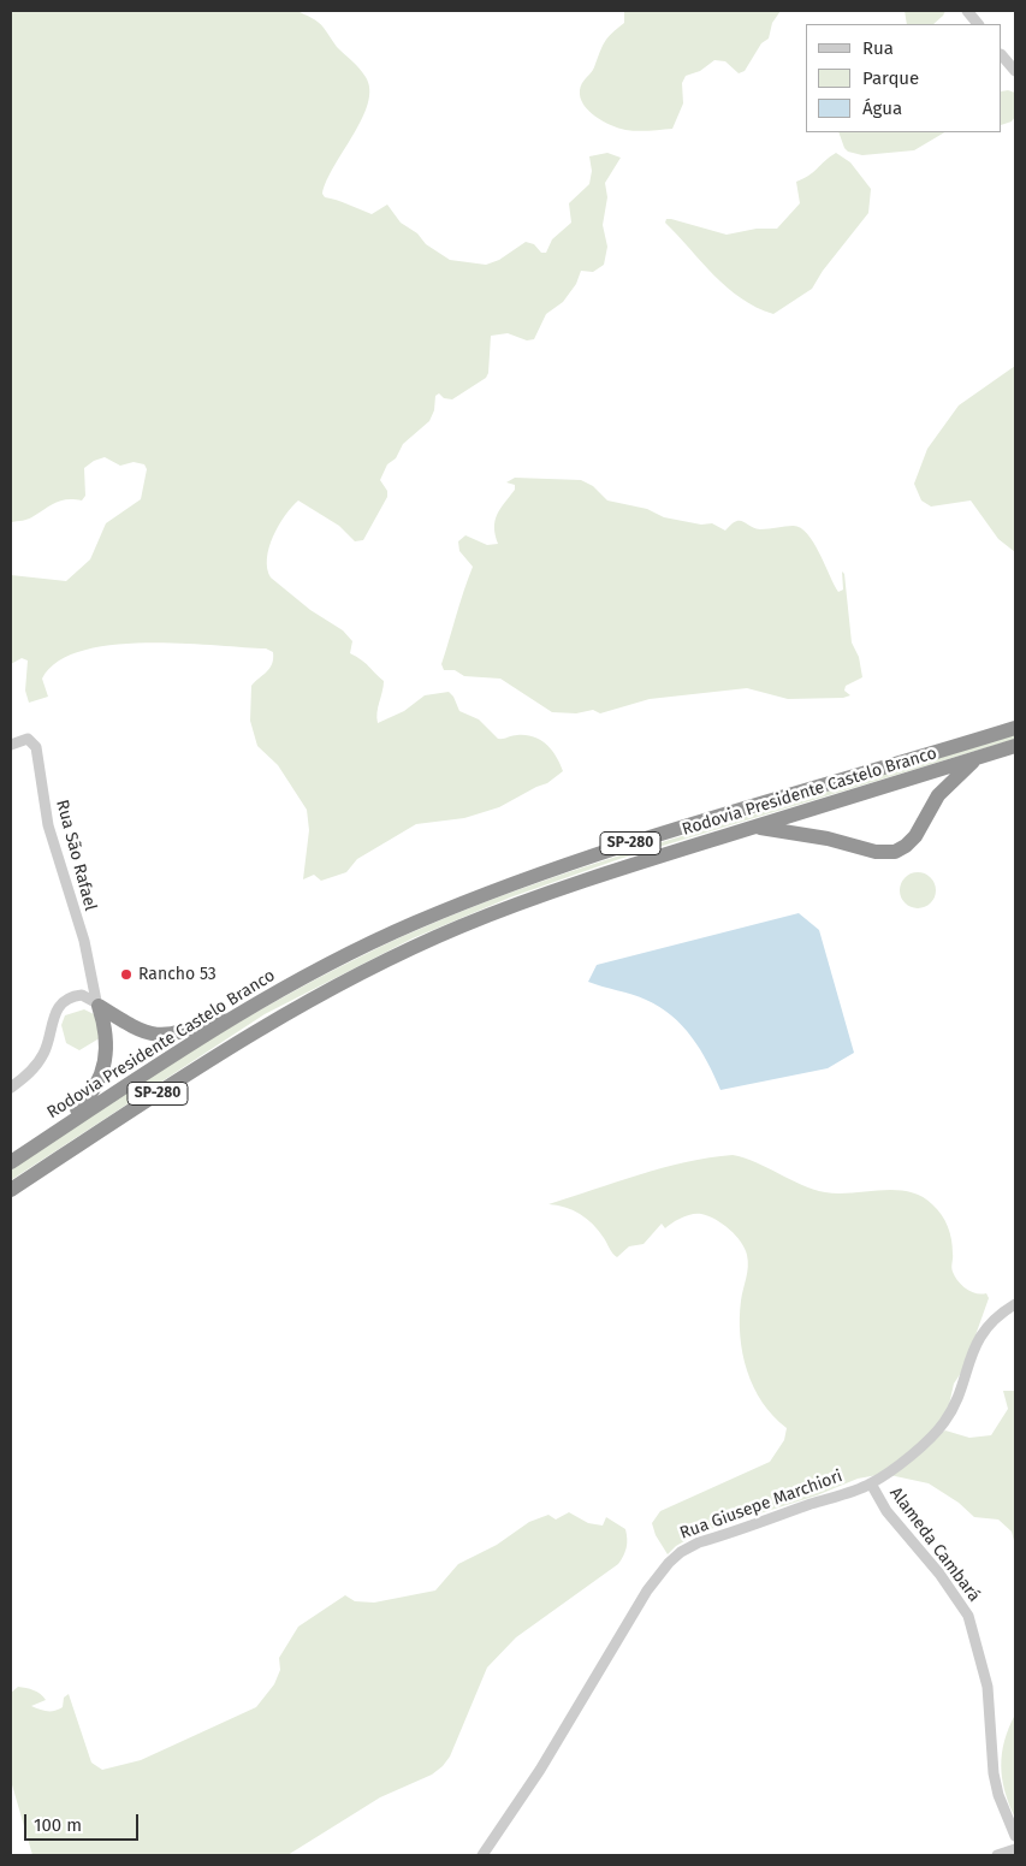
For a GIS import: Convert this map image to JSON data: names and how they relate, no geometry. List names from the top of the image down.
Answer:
{
  "streets": {
    "highway": ["Rodovia Presidente Castelo Branco", "SP-280"],
    "street": ["Rua São Rafael", "Rua Giusepe Marchiori", "Alameda Cambará"]
  },
  "crossings": [
    ["Rua Giusepe Marchiori", "Alameda Cambará"]
  ],
  "places": ["Rancho 53"],
  "legend": ["Rua", "Parque", "Água"],
  "scale_bar": "100 m"
}
